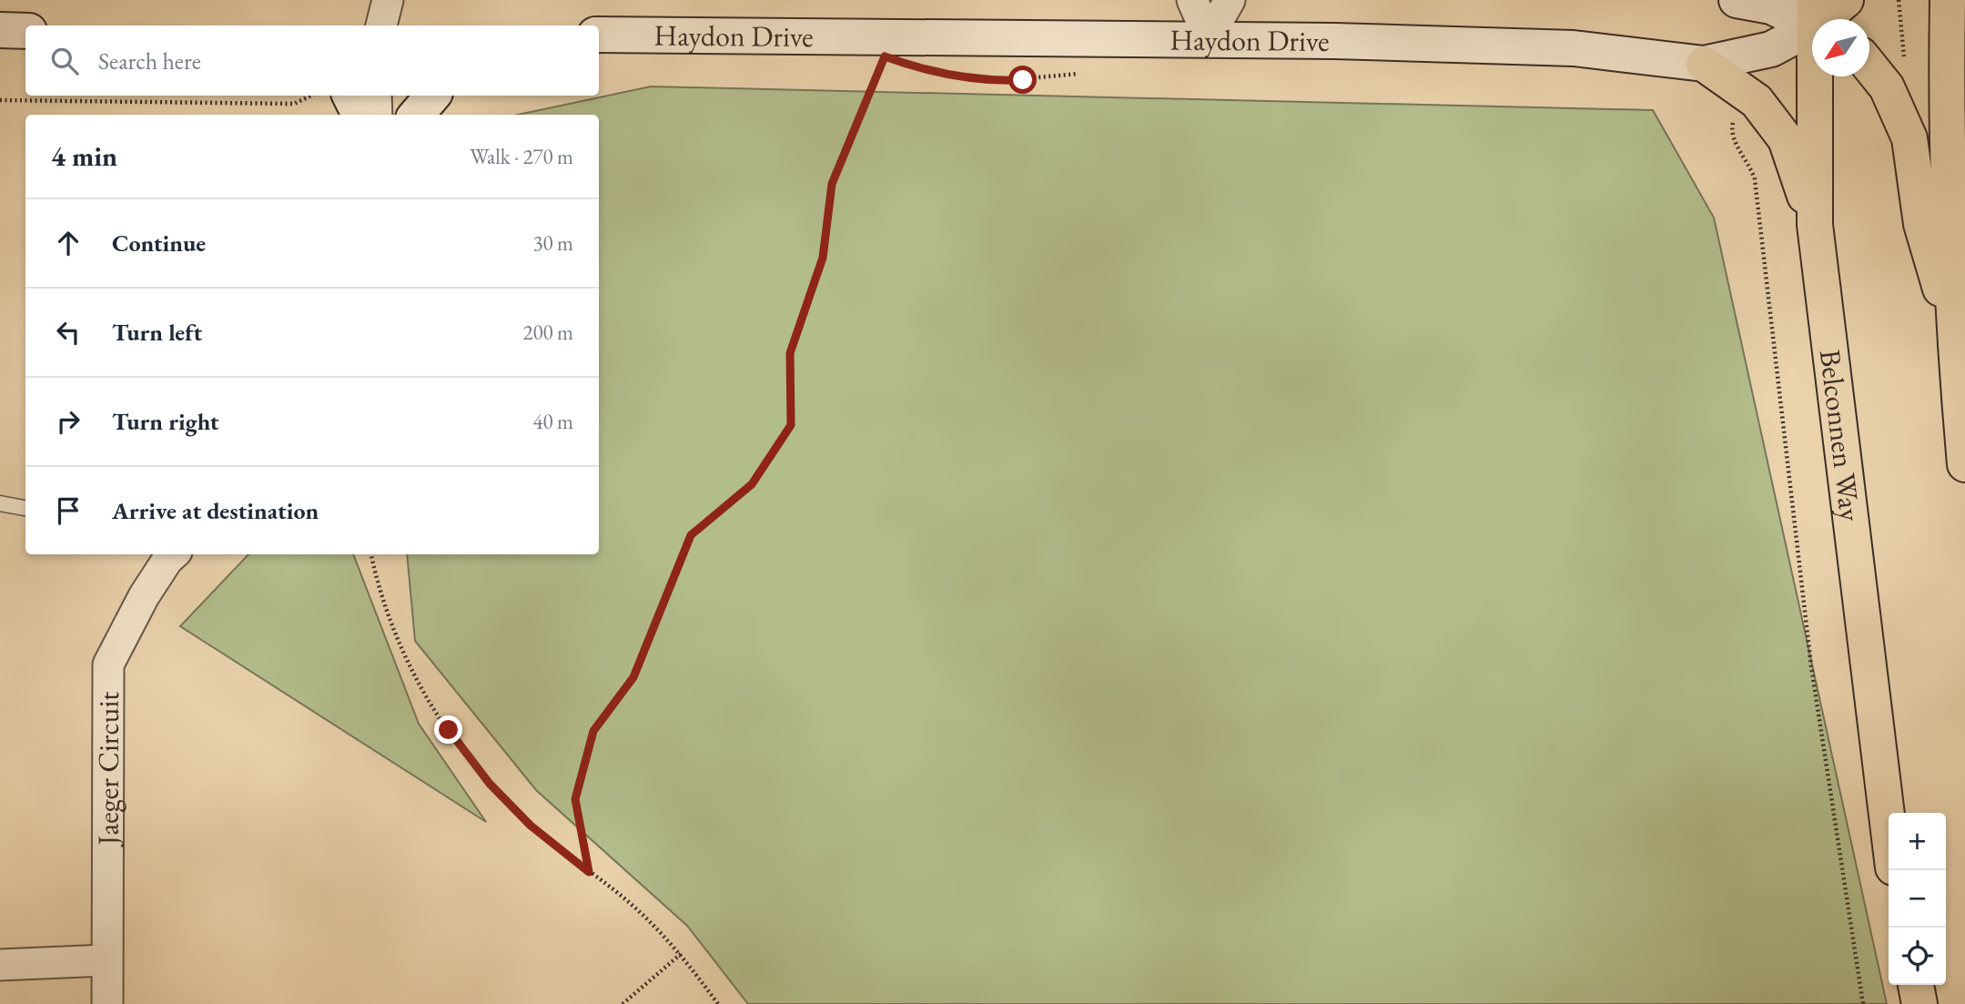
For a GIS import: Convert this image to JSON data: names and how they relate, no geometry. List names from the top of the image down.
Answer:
{
  "streets": {
    "main road": ["Haydon Drive", "Belconnen Way"],
    "street": ["Jaeger Circuit"]
  },
  "north": "bottom left",
  "page": {
    "search": "Search here",
    "heading": ["4 min", "Walk · 270 m"],
    "list": [
      ["Continue", "30 m"],
      ["Turn left", "200 m"],
      ["Turn right", "40 m"],
      "Arrive at destination"
    ],
    "map_buttons": ["+", "−"]
  }
}
